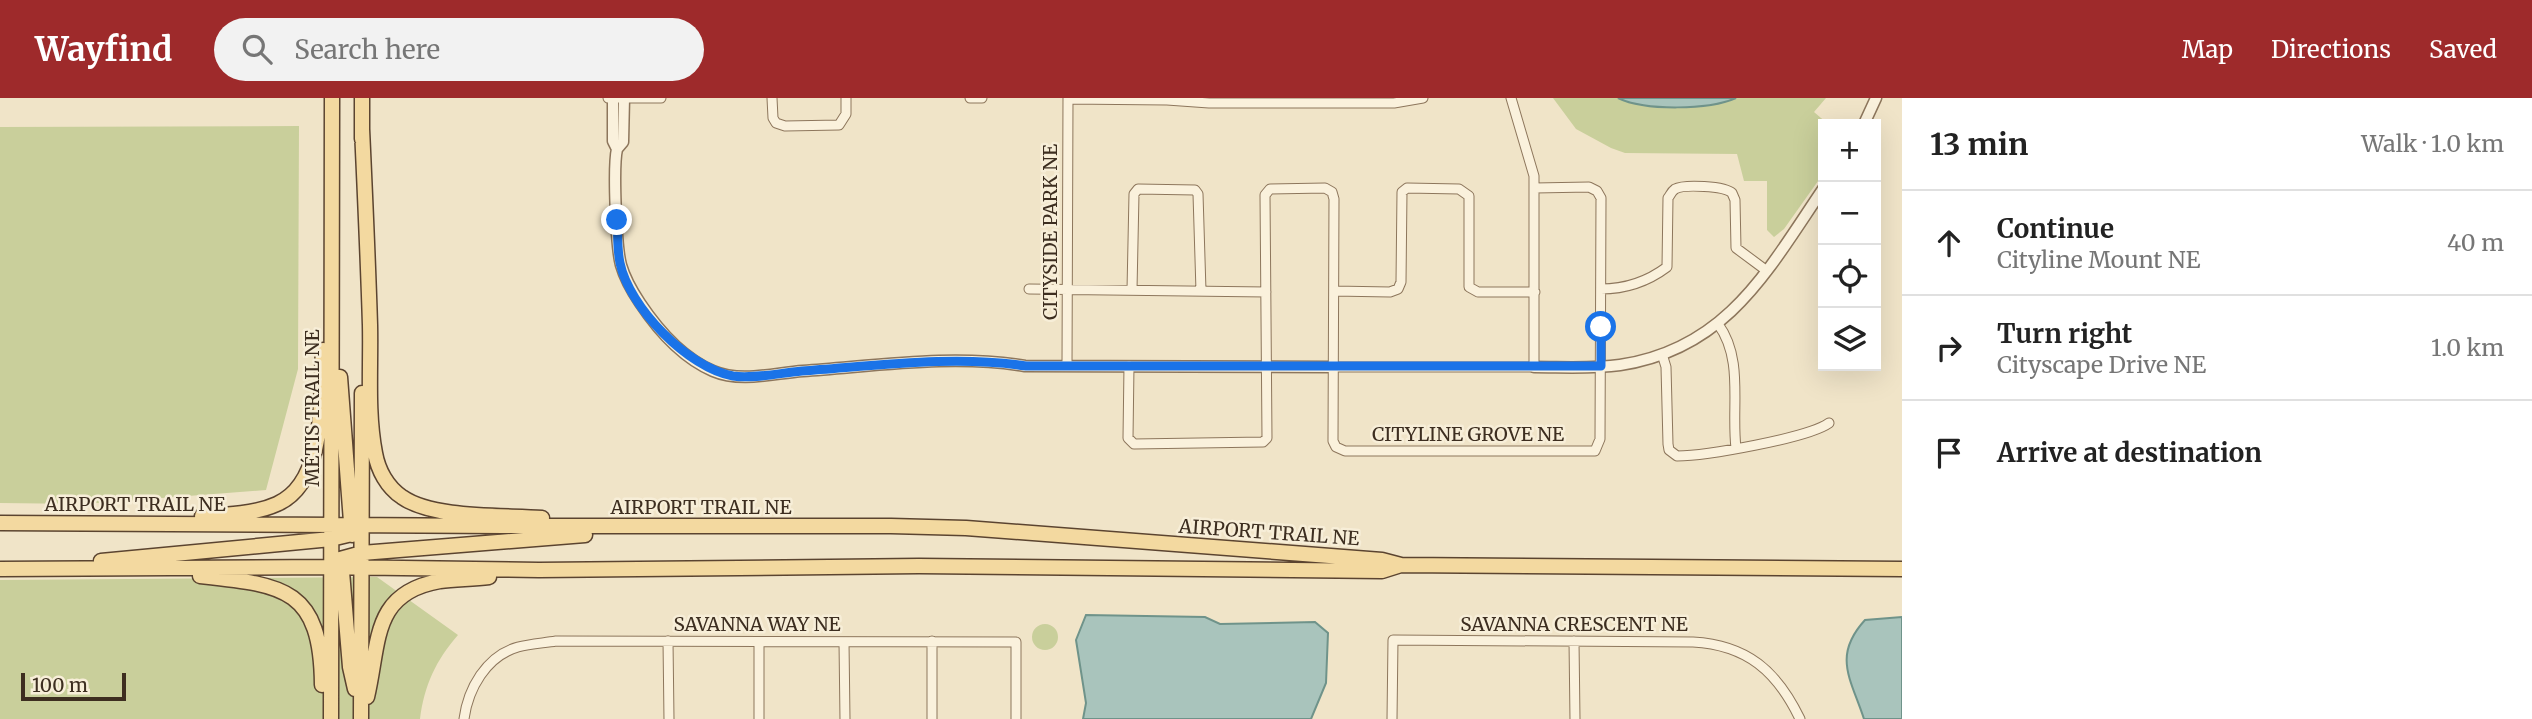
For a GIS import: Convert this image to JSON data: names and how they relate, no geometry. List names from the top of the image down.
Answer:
{
  "streets": {
    "main road": ["MÉTIS TRAIL NE", "AIRPORT TRAIL NE"],
    "street": [
      "CITYSIDE PARK NE",
      "CITYLINE GROVE NE",
      "SAVANNA WAY NE",
      "SAVANNA CRESCENT NE"
    ]
  },
  "crossings": [
    ["MÉTIS TRAIL NE", "AIRPORT TRAIL NE"]
  ],
  "scale_bar": "100 m",
  "page": {
    "header": "Wayfind",
    "search": "Search here",
    "nav": ["Map", "Directions", "Saved"],
    "heading": ["13 min", "Walk · 1.0 km"],
    "map_buttons": ["+", "−"],
    "list": [
      ["Continue", "Cityline Mount NE", "40 m"],
      ["Turn right", "Cityscape Drive NE", "1.0 km"],
      "Arrive at destination"
    ],
    "scale": "100 m"
  }
}
